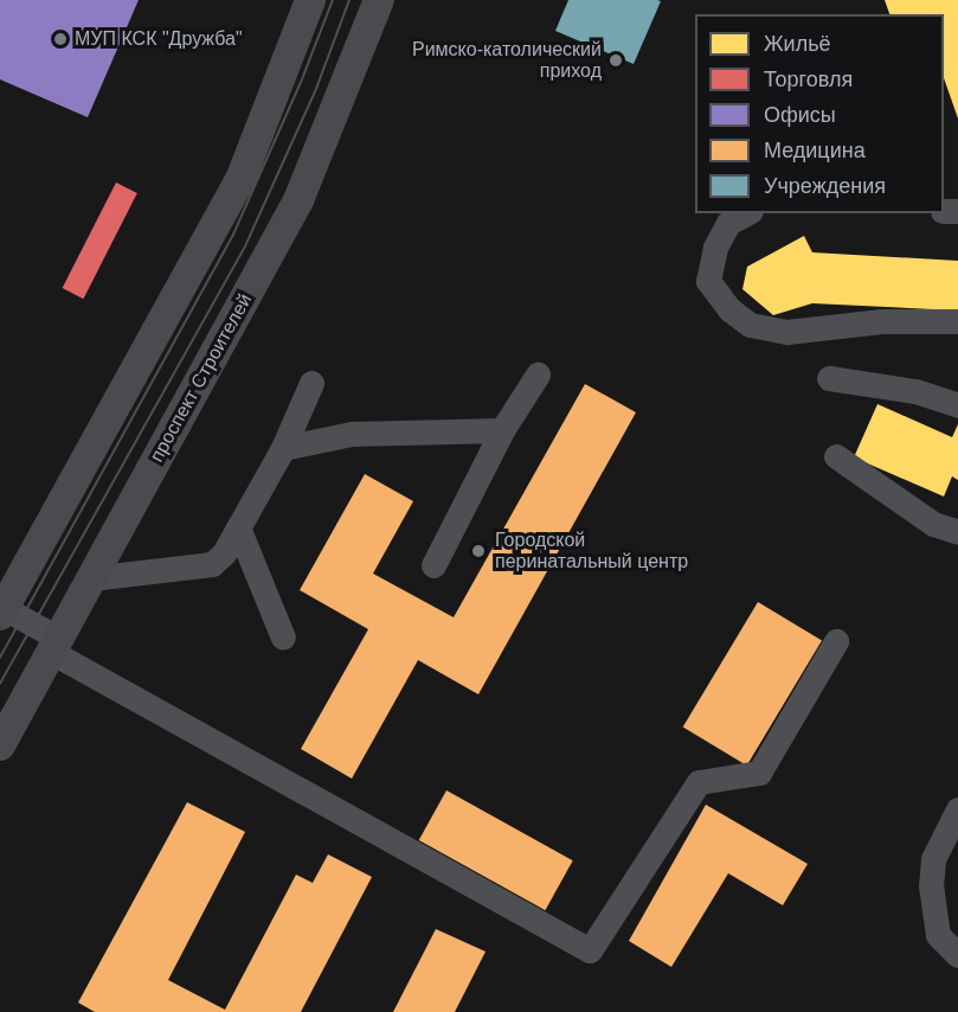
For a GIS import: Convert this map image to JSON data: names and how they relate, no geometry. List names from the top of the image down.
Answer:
{
  "streets": {
    "main road": ["проспект Строителей"]
  },
  "places": ["МУП КСК \"Дружба\"", "Римско-католический приход", "Городской перинатальный центр"],
  "legend": [
    "Жильё",
    "Торговля",
    "Офисы",
    "Медицина",
    "Учреждения"
  ]
}
